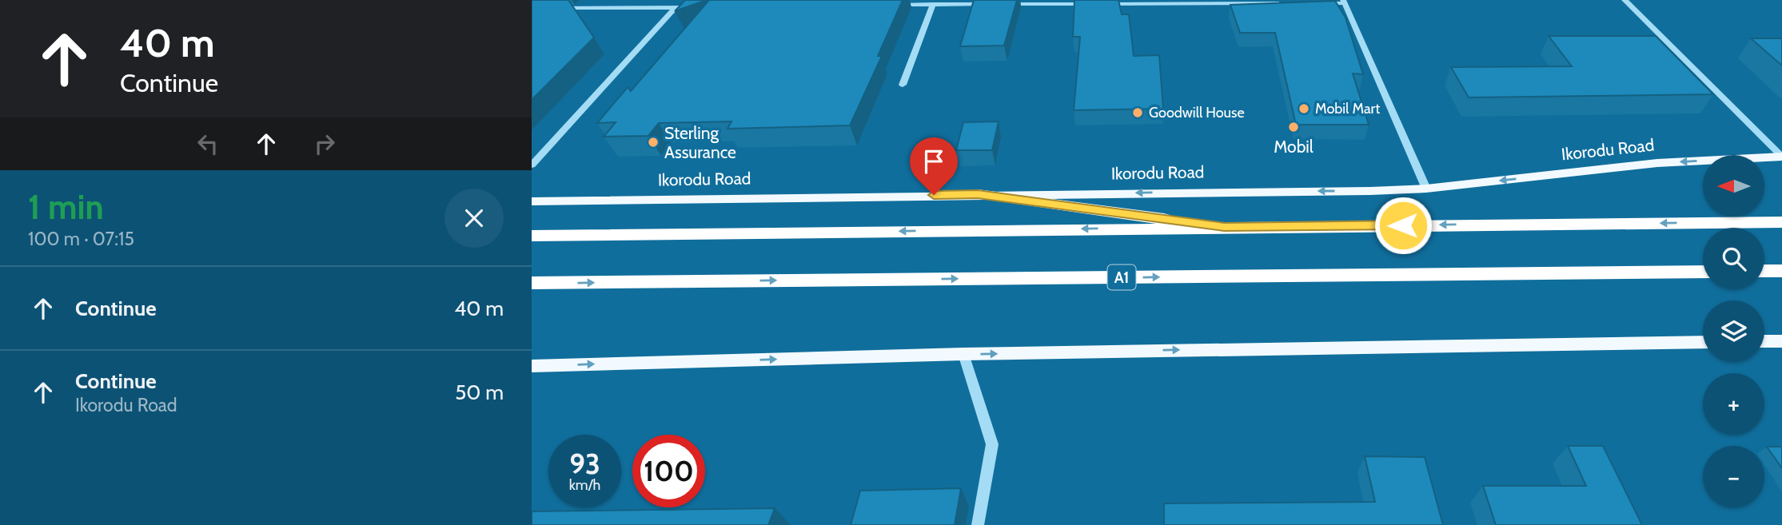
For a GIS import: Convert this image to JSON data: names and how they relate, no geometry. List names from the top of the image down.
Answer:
{
  "streets": {
    "highway": ["A1"],
    "main road": ["Ikorodu Road"]
  },
  "one_way": ["Ikorodu Road"],
  "places": [
    "Mobil Mart",
    "Goodwill House",
    "Mobil",
    "Sterling Assurance"
  ],
  "north": "left",
  "page": {
    "turn": ["40 m", "Continue"],
    "map_buttons": ["+", "−"],
    "heading": ["1 min", "100 m · 07:15"],
    "list": [
      {
        "name": "Continue",
        "value": "40 m"
      },
      {
        "name": "Continue",
        "note": "Ikorodu Road",
        "value": "50 m"
      }
    ],
    "speed": "93 km/h",
    "limit": "100"
  }
}
